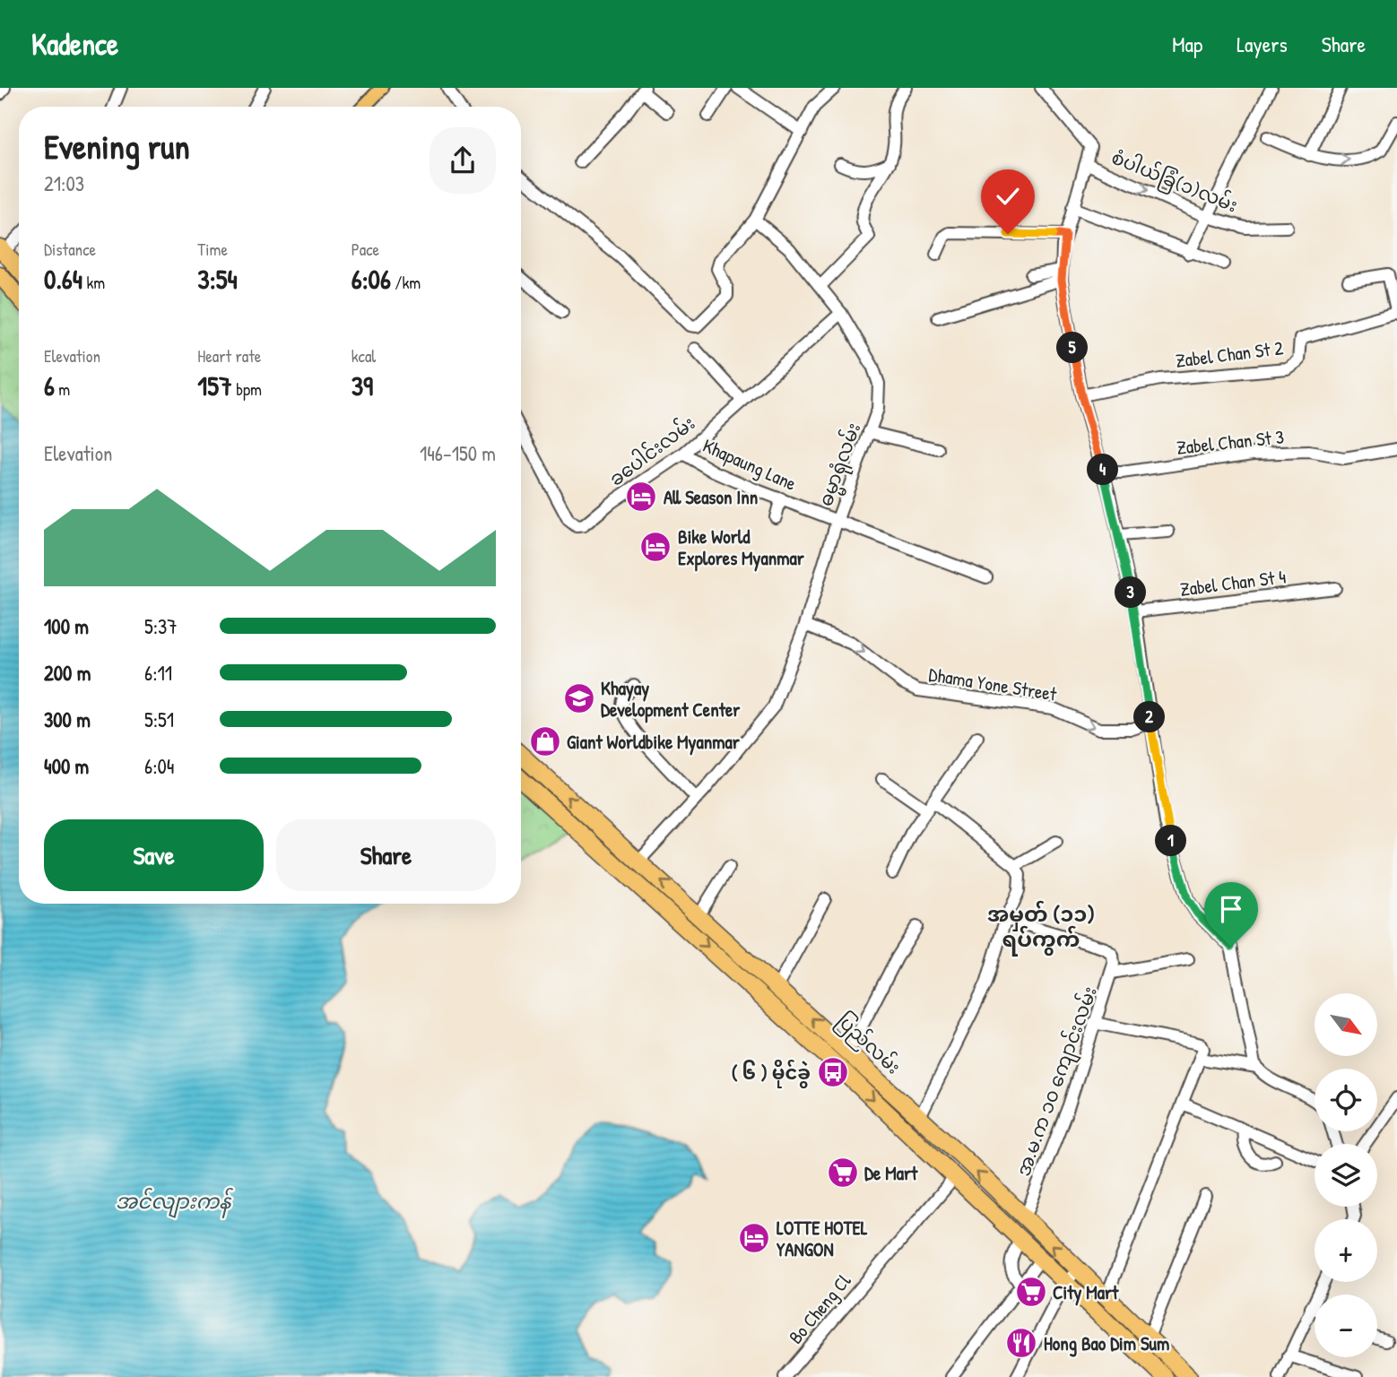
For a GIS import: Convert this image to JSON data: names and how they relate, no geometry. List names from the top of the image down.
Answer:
{
  "streets": {
    "highway": ["ပြည်လမ်း"],
    "street": [
      "စံပါယ်ခြံ(၁)လမ်း",
      "Zabel Chan St 2",
      "Zabel Chan St 3",
      "ခပေါင်းလမ်း",
      "Khapaung Lane",
      "ဓမ္မာရုံလမ်း",
      "Zabel Chan St 4",
      "Dhama Yone Street",
      "အ.မ.က ၁၀ ကျောင်းလမ်း",
      "Bo Cheng Cl"
    ]
  },
  "crossings": [
    ["ခပေါင်းလမ်း", "Khapaung Lane"],
    ["ခပေါင်းလမ်း", "ဓမ္မာရုံလမ်း"],
    ["Khapaung Lane", "ဓမ္မာရုံလမ်း"],
    ["ဓမ္မာရုံလမ်း", "Dhama Yone Street"],
    ["ဓမ္မာရုံလမ်း", "ပြည်လမ်း"],
    ["ပြည်လမ်း", "အ.မ.က ၁၀ ကျောင်းလမ်း"],
    ["ပြည်လမ်း", "Bo Cheng Cl"]
  ],
  "one_way": ["Dhama Yone Street"],
  "districts": ["အမှတ် (၁၁) ရပ်ကွက်"],
  "water": ["အင်လျားကန်"],
  "places": {
    "hotel": ["All Season Inn", "Bike World Explores Myanmar", "LOTTE HOTEL YANGON"],
    "school or university": ["Khayay Development Center"],
    "shop": ["Giant Worldbike Myanmar"],
    "bus stop": ["( ၆ ) မိုင်ခွဲ"],
    "supermarket": ["De Mart", "City Mart"],
    "restaurant": ["Hong Bao Dim Sum"]
  },
  "north": "bottom right",
  "page": {
    "header": "Kadence",
    "nav": ["Map", "Layers", "Share"],
    "heading": ["Evening run", "21:03"],
    "stats": [
      ["Distance", "0.64 km"],
      ["Time", "3:54"],
      ["Pace", "6:06 /km"],
      ["Elevation", "6 m"],
      ["Heart rate", "157 bpm"],
      ["kcal", "39"]
    ],
    "pins": [
      "5",
      "4",
      "3",
      "2",
      "1"
    ],
    "chart": ["Elevation", "146–150 m"],
    "list": [
      {
        "name": "100 m",
        "note": "5:37"
      },
      {
        "name": "200 m",
        "note": "6:11"
      },
      {
        "name": "300 m",
        "note": "5:51"
      },
      {
        "name": "400 m",
        "note": "6:04"
      }
    ],
    "buttons": ["Save", "Share"],
    "map_buttons": ["+", "−"]
  }
}
